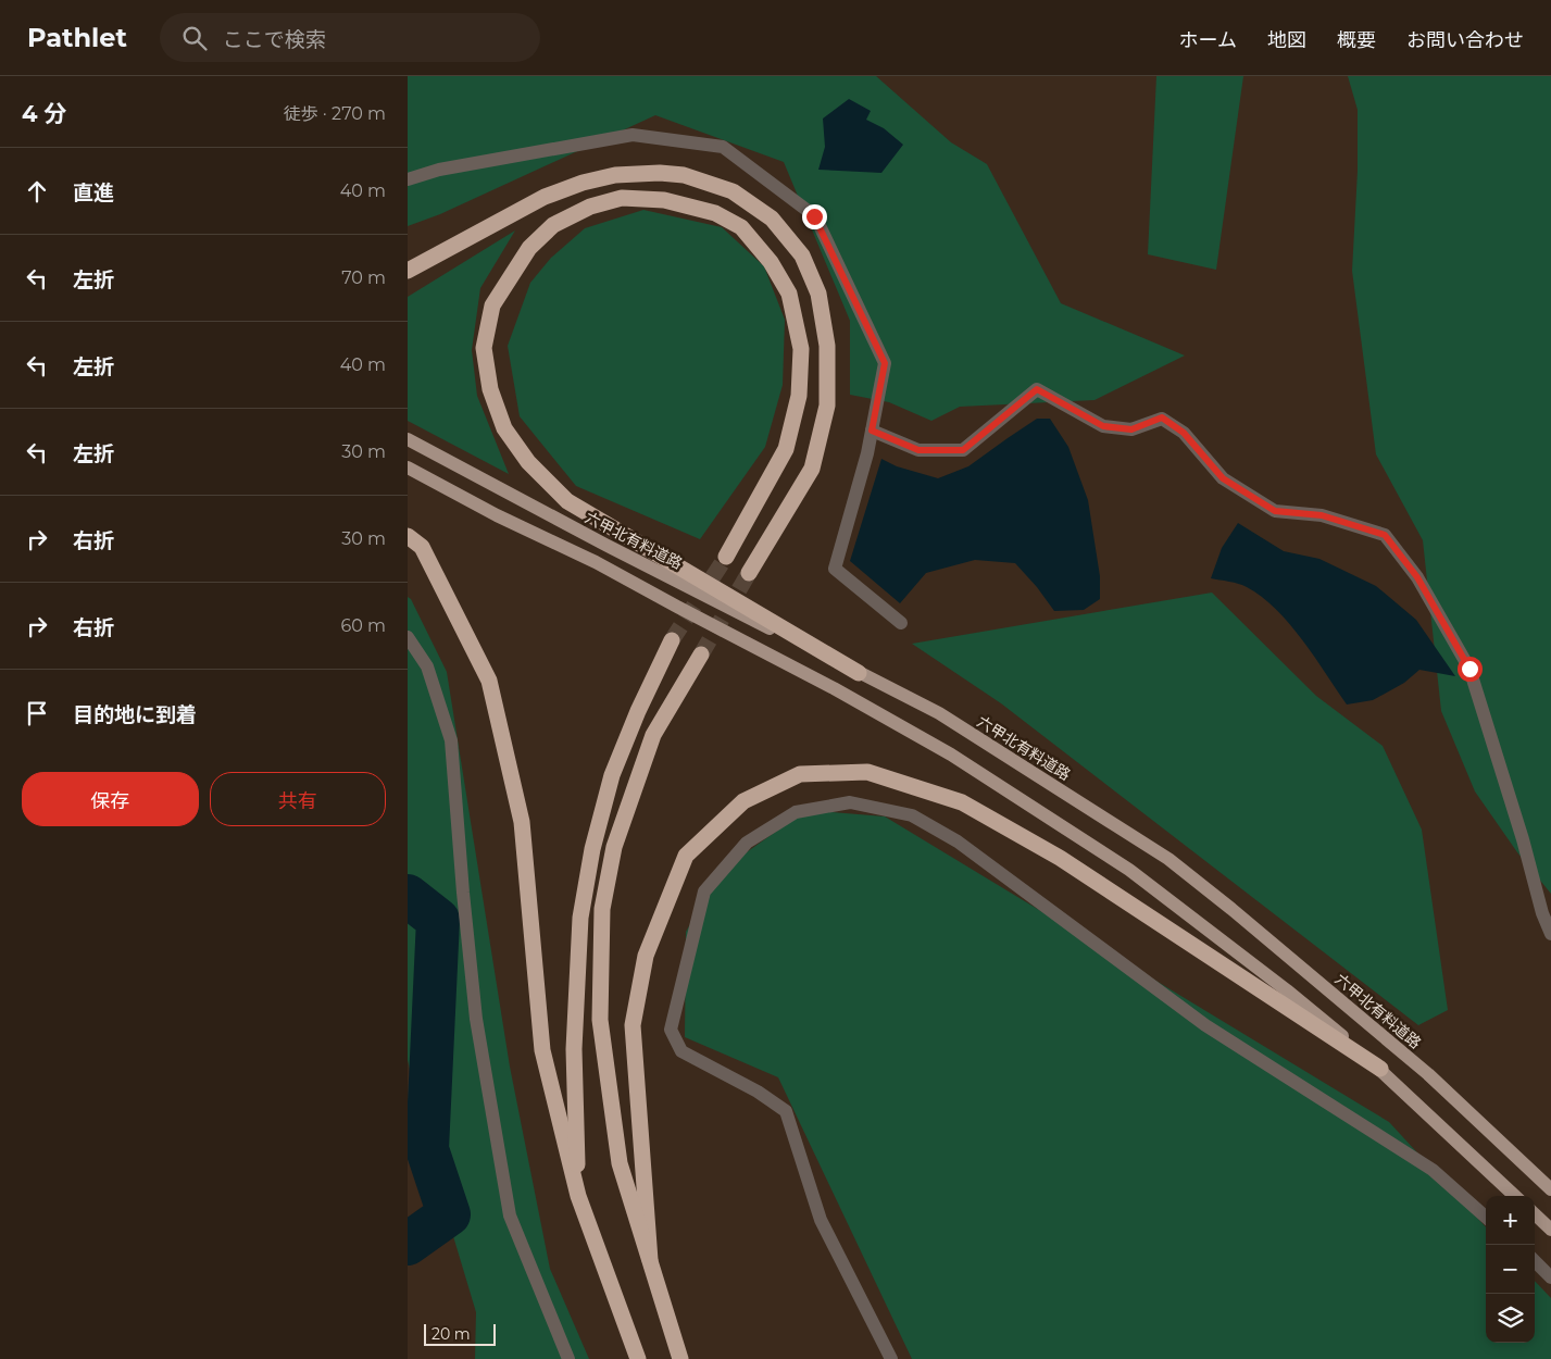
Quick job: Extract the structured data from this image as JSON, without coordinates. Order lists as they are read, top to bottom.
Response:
{
  "streets": {
    "main road": ["六甲北有料道路"]
  },
  "scale_bar": "20 m",
  "page": {
    "header": "Pathlet",
    "search": "ここで検索",
    "nav": [
      "ホーム",
      "地図",
      "概要",
      "お問い合わせ"
    ],
    "heading": ["4 分", "徒歩 · 270 m"],
    "list": [
      ["直進", "40 m"],
      ["左折", "70 m"],
      ["左折", "40 m"],
      ["左折", "30 m"],
      ["右折", "30 m"],
      ["右折", "60 m"],
      "目的地に到着"
    ],
    "buttons": ["保存", "共有"],
    "map_buttons": ["+", "−"],
    "scale": "20 m"
  }
}
